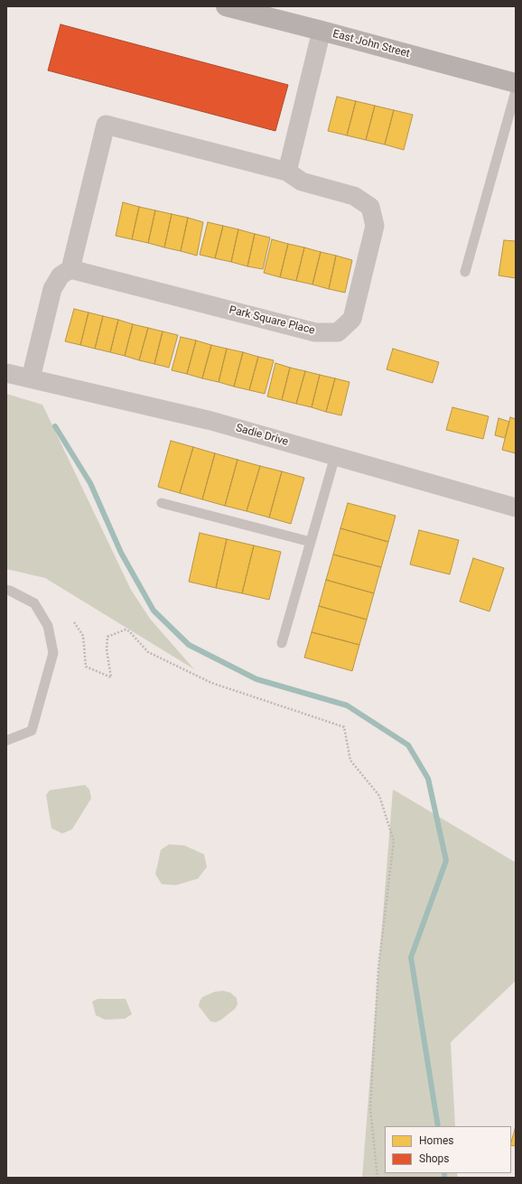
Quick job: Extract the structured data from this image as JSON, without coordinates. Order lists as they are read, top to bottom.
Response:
{
  "streets": {
    "main road": ["East John Street"],
    "street": ["Park Square Place", "Sadie Drive"]
  },
  "legend": ["Homes", "Shops"]
}
